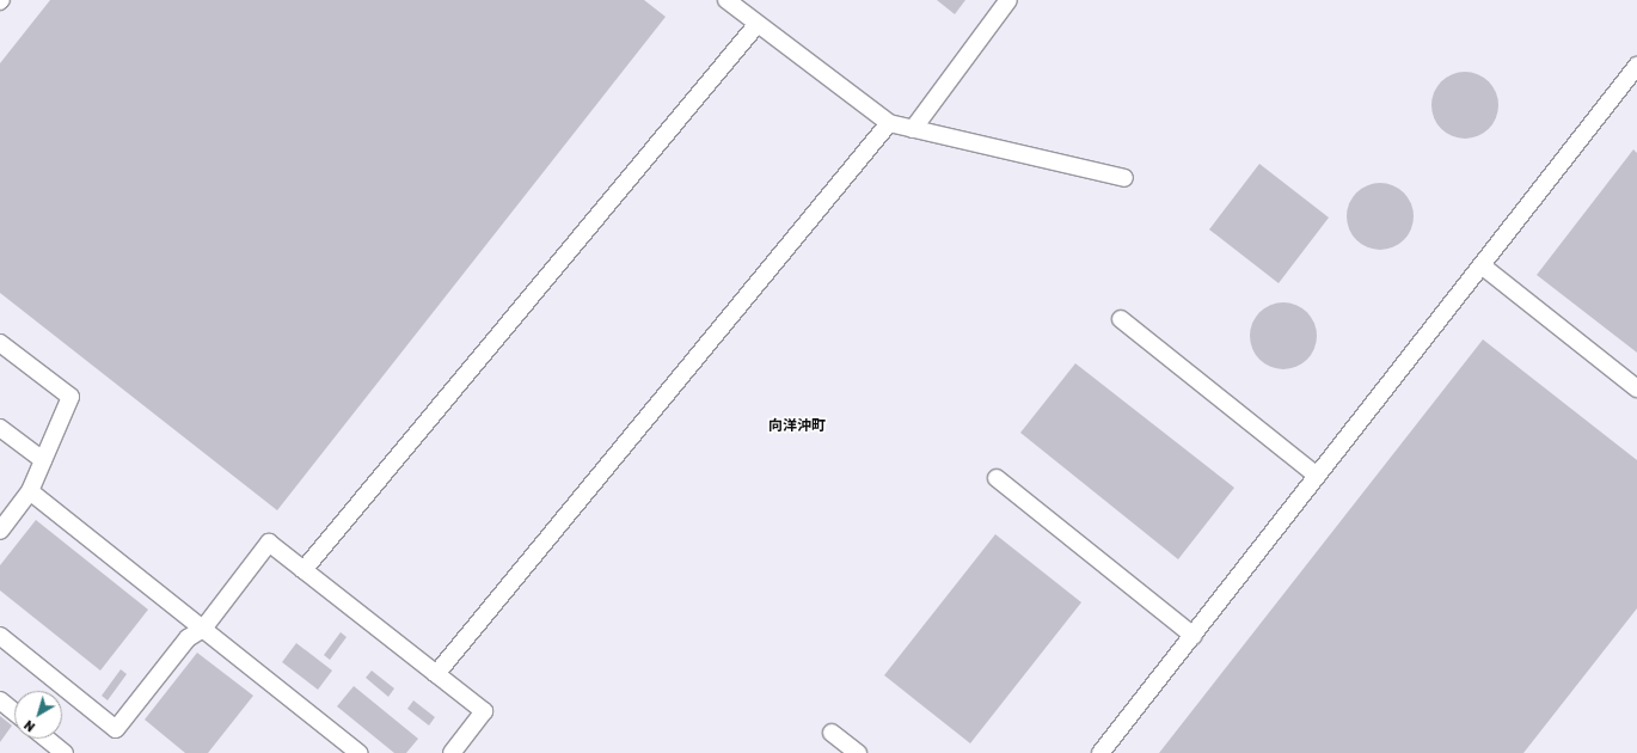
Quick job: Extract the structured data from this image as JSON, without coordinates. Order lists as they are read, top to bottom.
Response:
{
  "districts": ["向洋沖町"],
  "north": "bottom left"
}
